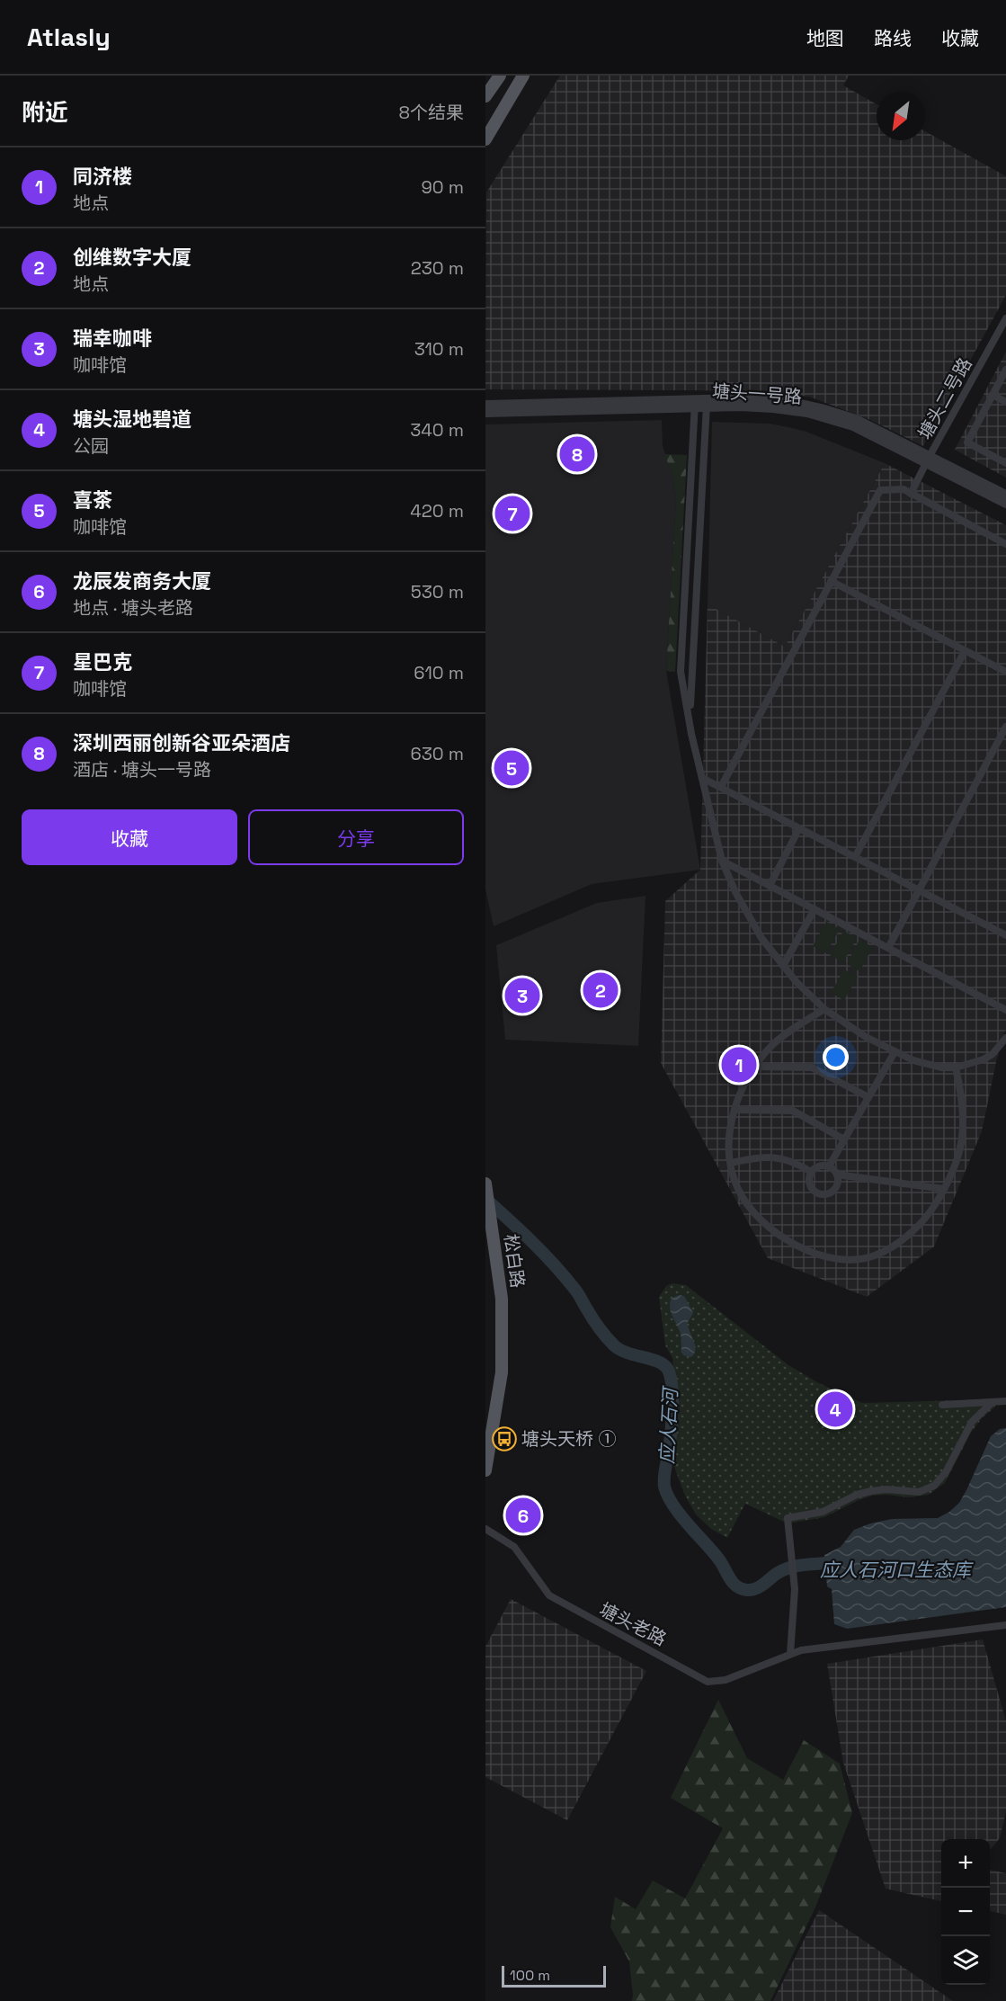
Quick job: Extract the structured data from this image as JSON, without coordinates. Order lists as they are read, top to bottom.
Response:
{
  "streets": {
    "main road": ["松白路"],
    "street": ["塘头一号路", "塘头二号路", "塘头老路"]
  },
  "crossings": [
    ["塘头一号路", "塘头二号路"]
  ],
  "water": ["应人石河", "应人石河口生态库"],
  "places": {
    "bus stop": ["塘头天桥 ①"]
  },
  "scale_bar": "100 m",
  "north": "bottom left",
  "page": {
    "header": "Atlasly",
    "nav": ["地图", "路线", "收藏"],
    "heading": ["附近", "8个结果"],
    "list": [
      {
        "mark": "1",
        "name": "同济楼",
        "note": "地点",
        "value": "90 m"
      },
      {
        "mark": "2",
        "name": "创维数字大厦",
        "note": "地点",
        "value": "230 m"
      },
      {
        "mark": "3",
        "name": "瑞幸咖啡",
        "note": "咖啡馆",
        "value": "310 m"
      },
      {
        "mark": "4",
        "name": "塘头湿地碧道",
        "note": "公园",
        "value": "340 m"
      },
      {
        "mark": "5",
        "name": "喜茶",
        "note": "咖啡馆",
        "value": "420 m"
      },
      {
        "mark": "6",
        "name": "龙辰发商务大厦",
        "note": "地点 · 塘头老路",
        "value": "530 m"
      },
      {
        "mark": "7",
        "name": "星巴克",
        "note": "咖啡馆",
        "value": "610 m"
      },
      {
        "mark": "8",
        "name": "深圳西丽创新谷亚朵酒店",
        "note": "酒店 · 塘头一号路",
        "value": "630 m"
      }
    ],
    "pins": [
      "8",
      "7",
      "5",
      "2",
      "3",
      "1",
      "4",
      "6"
    ],
    "buttons": ["收藏", "分享"],
    "map_buttons": ["+", "−"],
    "scale": "100 m"
  }
}
